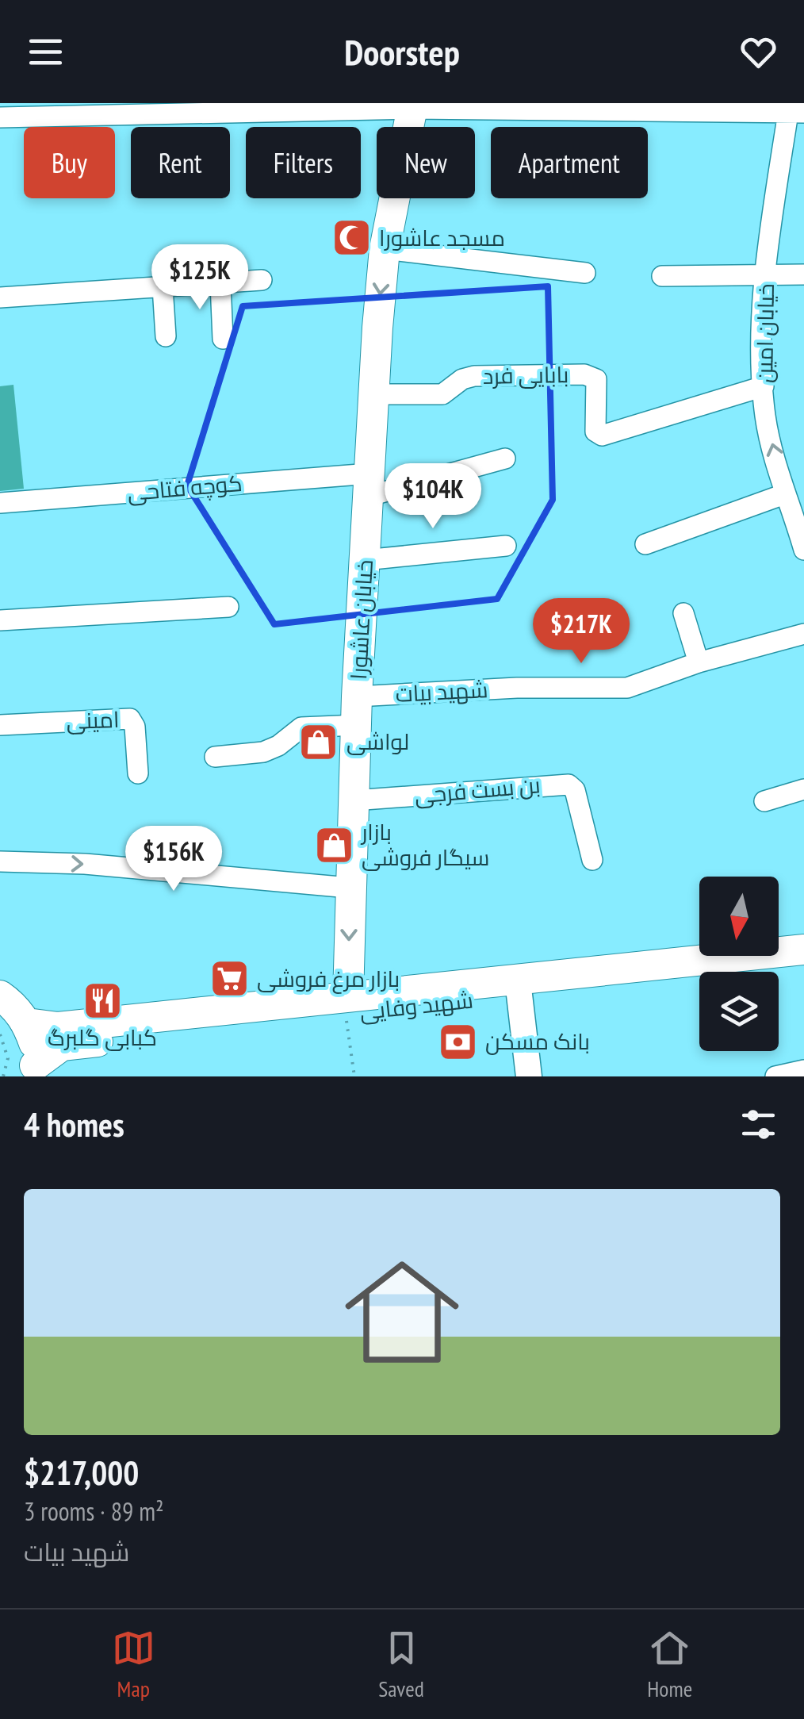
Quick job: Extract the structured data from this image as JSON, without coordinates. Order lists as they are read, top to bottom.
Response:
{
  "streets": {
    "main road": ["خیابان عاشورا", "شهید وفایی"],
    "street": [
      "خیابان امین",
      "بابایی فرد",
      "کوچه فتاحی",
      "شهید بیات",
      "امینی",
      "بن بست فرجی"
    ]
  },
  "crossings": [
    ["خیابان امین", "بابایی فرد"],
    ["بابایی فرد", "خیابان عاشورا"],
    ["کوچه فتاحی", "خیابان عاشورا"],
    ["خیابان عاشورا", "شهید بیات"],
    ["خیابان عاشورا", "بن بست فرجی"],
    ["خیابان عاشورا", "شهید وفایی"]
  ],
  "places": {
    "mosque": ["مسجد عاشورا"],
    "shop": ["لواشی", "بازار سیگار فروشی"],
    "supermarket": ["بازار مرغ فروشی"],
    "restaurant": ["کبابی گلبرگ"],
    "bank": ["بانک مسکن"]
  },
  "north": "bottom",
  "page": {
    "header": "Doorstep",
    "chip": [
      "Buy",
      "Rent",
      "Filters",
      "New",
      "Apartment"
    ],
    "price": [
      "$125K",
      "$104K",
      "$217K",
      "$156K"
    ],
    "heading": "4 homes",
    "list": [
      {
        "name": "$217,000",
        "note": "3 rooms · 89 m² · شهید بیات"
      }
    ],
    "tabs": ["Map", "Saved", "Home"]
  }
}
